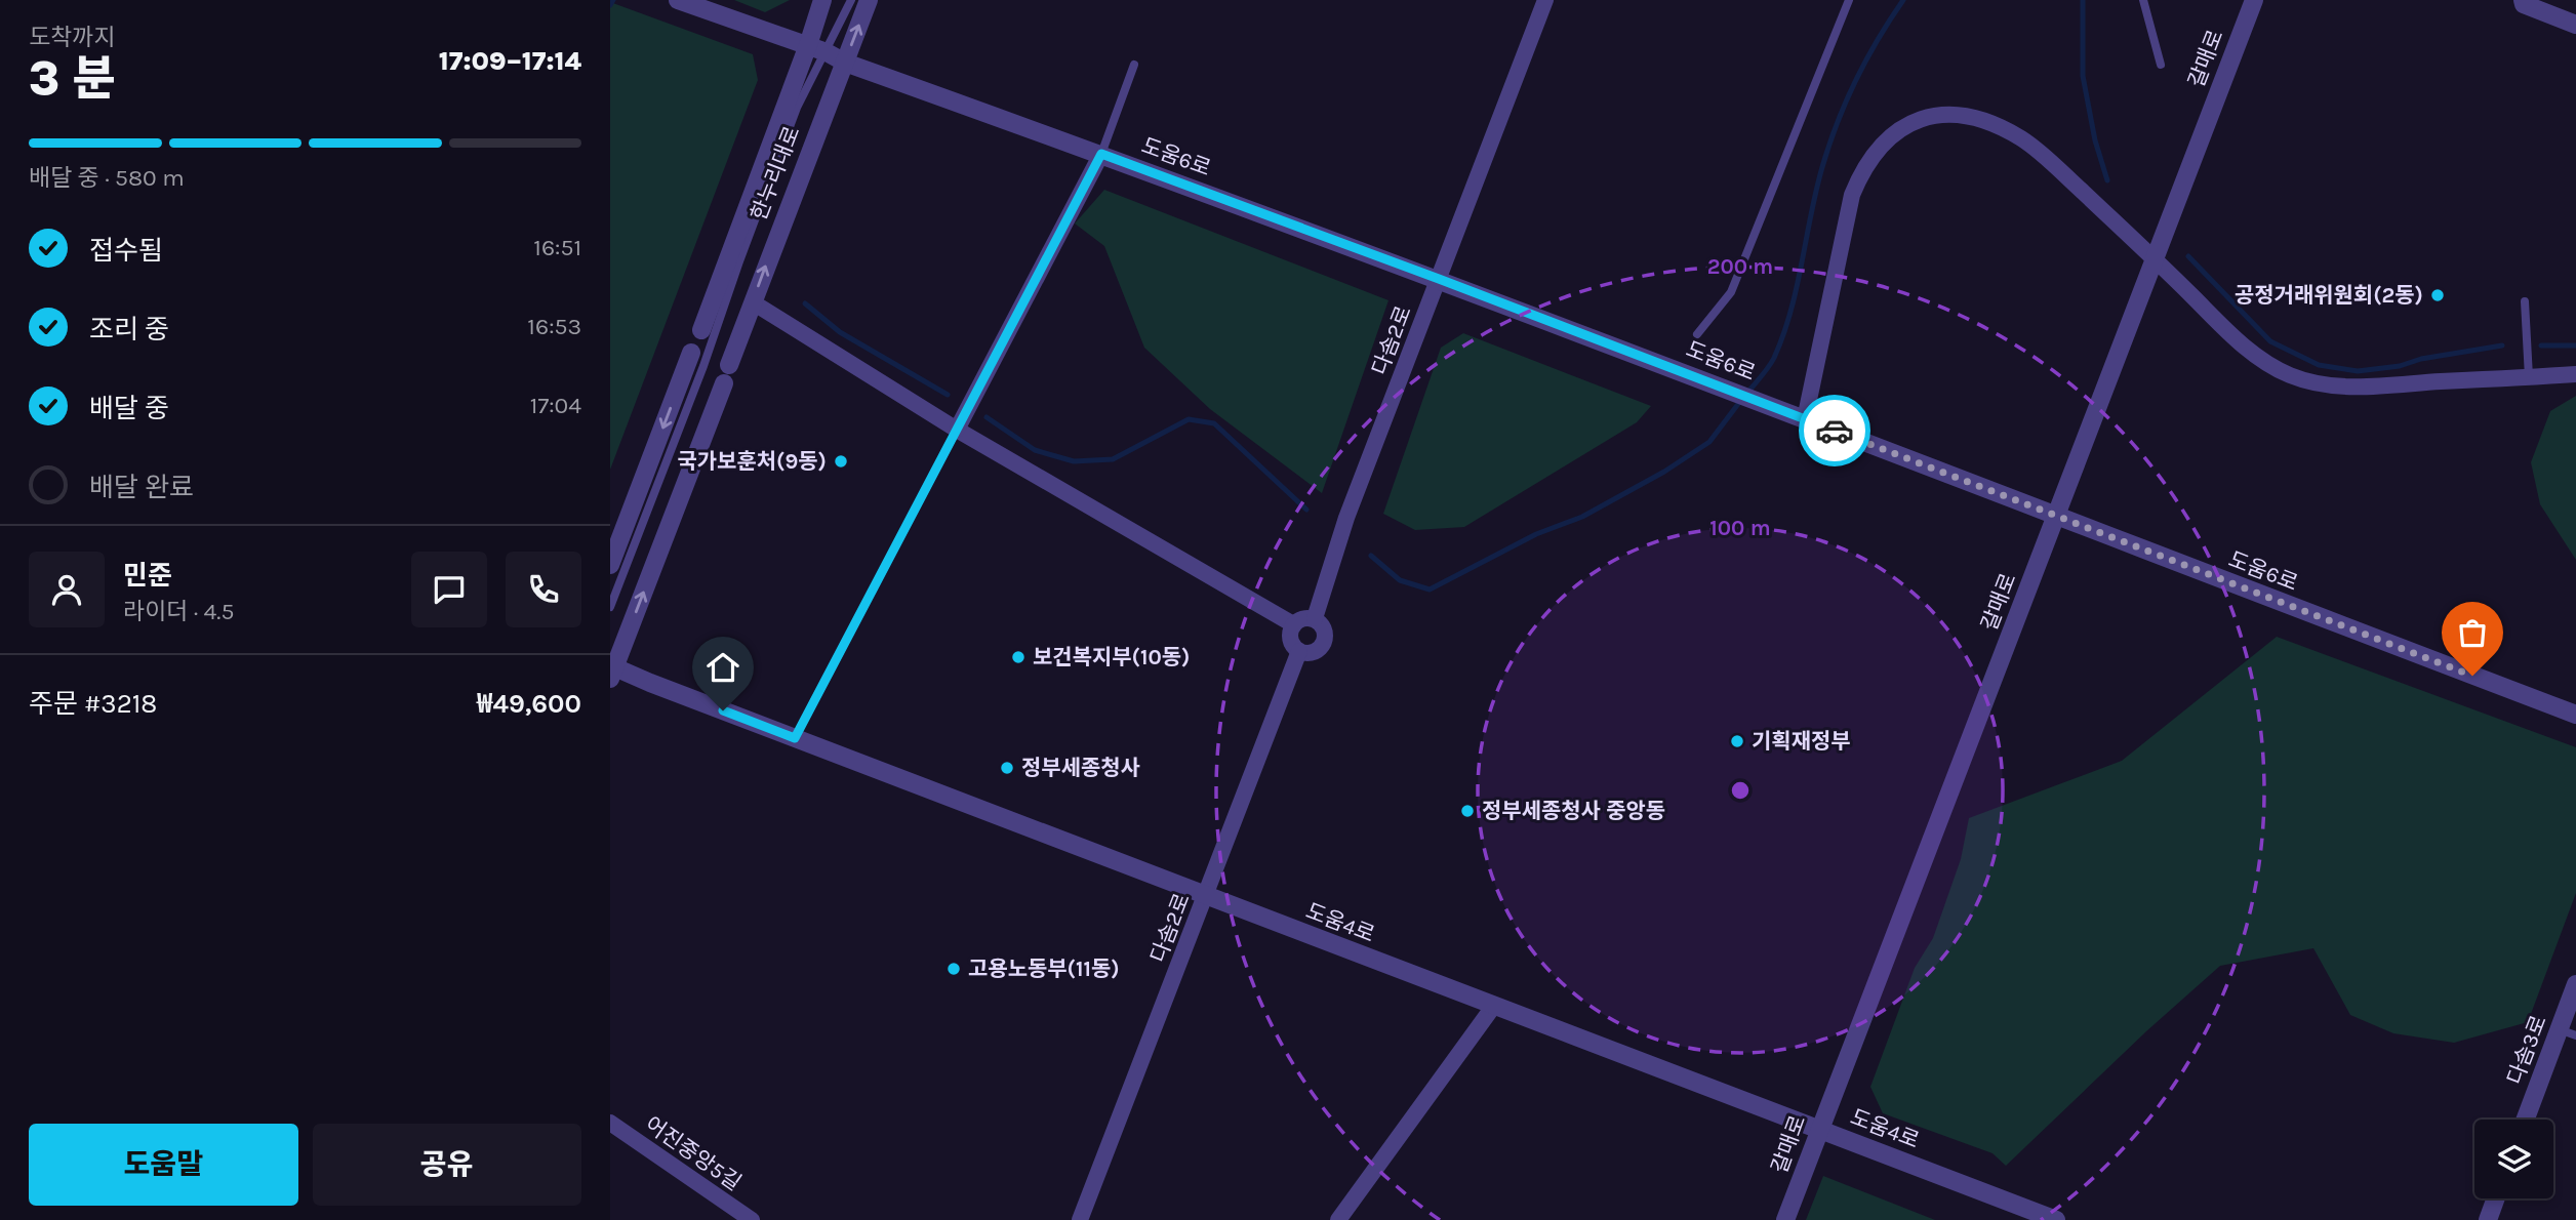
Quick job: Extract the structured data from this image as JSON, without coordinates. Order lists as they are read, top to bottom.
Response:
{
  "streets": {
    "street": [
      "갈매로",
      "도움6로",
      "한누리대로",
      "다솜2로",
      "도움4로",
      "다솜3로",
      "어진중앙5길"
    ]
  },
  "crossings": [
    ["갈매로", "도움6로"],
    ["갈매로", "도움4로"],
    ["도움6로", "한누리대로"],
    ["도움6로", "다솜2로"],
    ["다솜2로", "도움4로"]
  ],
  "places": [
    "공정거래위원회(2동)",
    "국가보훈처(9동)",
    "보건복지부(10동)",
    "기획재정부",
    "정부세종청사",
    "정부세종청사 중앙동",
    "고용노동부(11동)"
  ],
  "page": {
    "heading": ["3 분", "도착까지", "17:09–17:14"],
    "panel": [
      "민준",
      "라이더 · 4.5",
      "주문 #3218",
      "₩49,600"
    ],
    "bar": "배달 중 · 580 m",
    "list": [
      ["접수됨", "16:51"],
      ["조리 중", "16:53"],
      ["배달 중", "17:04"],
      "배달 완료"
    ],
    "buttons": ["도움말", "공유"]
  },
  "rings": ["200 m", "100 m"]
}
